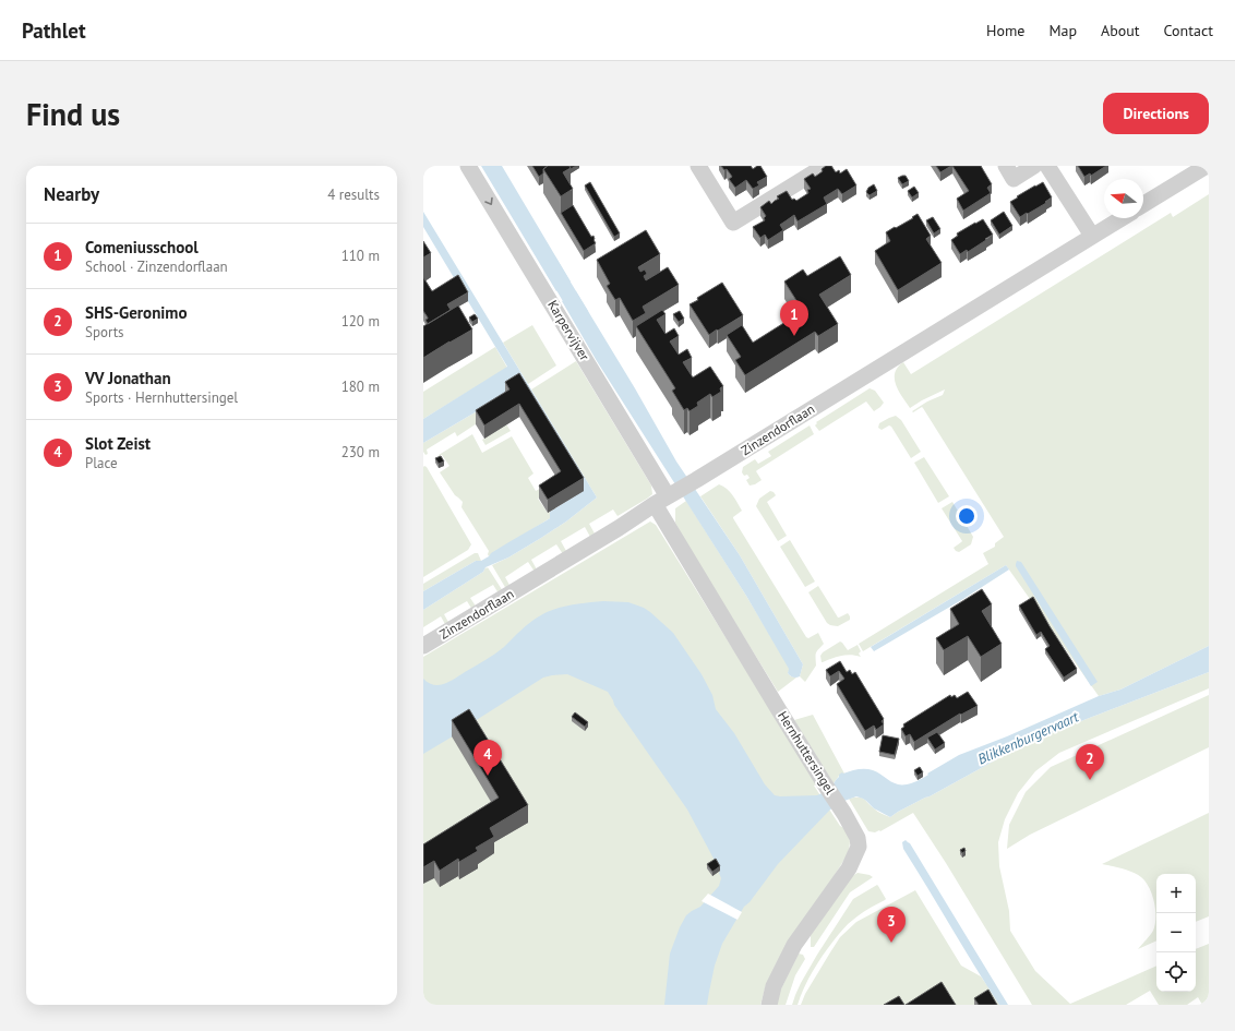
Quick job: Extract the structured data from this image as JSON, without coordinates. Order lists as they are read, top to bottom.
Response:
{
  "streets": {
    "street": ["Karpervijver", "Zinzendorflaan", "Hernhuttersingel"]
  },
  "crossings": [
    ["Karpervijver", "Zinzendorflaan"],
    ["Karpervijver", "Hernhuttersingel"],
    ["Zinzendorflaan", "Hernhuttersingel"]
  ],
  "one_way": ["Karpervijver"],
  "water": ["Blikkenburgervaart"],
  "north": "left",
  "page": {
    "header": "Pathlet",
    "nav": [
      "Home",
      "Map",
      "About",
      "Contact"
    ],
    "buttons": "Directions",
    "title": "Find us",
    "heading": ["Nearby", "4 results"],
    "list": [
      {
        "mark": "1",
        "name": "Comeniusschool",
        "note": "School · Zinzendorflaan",
        "value": "110 m"
      },
      {
        "mark": "2",
        "name": "SHS-Geronimo",
        "note": "Sports",
        "value": "120 m"
      },
      {
        "mark": "3",
        "name": "VV Jonathan",
        "note": "Sports · Hernhuttersingel",
        "value": "180 m"
      },
      {
        "mark": "4",
        "name": "Slot Zeist",
        "note": "Place",
        "value": "230 m"
      }
    ],
    "pins": [
      "1",
      "4",
      "2",
      "3"
    ],
    "map_buttons": ["+", "−"]
  }
}
